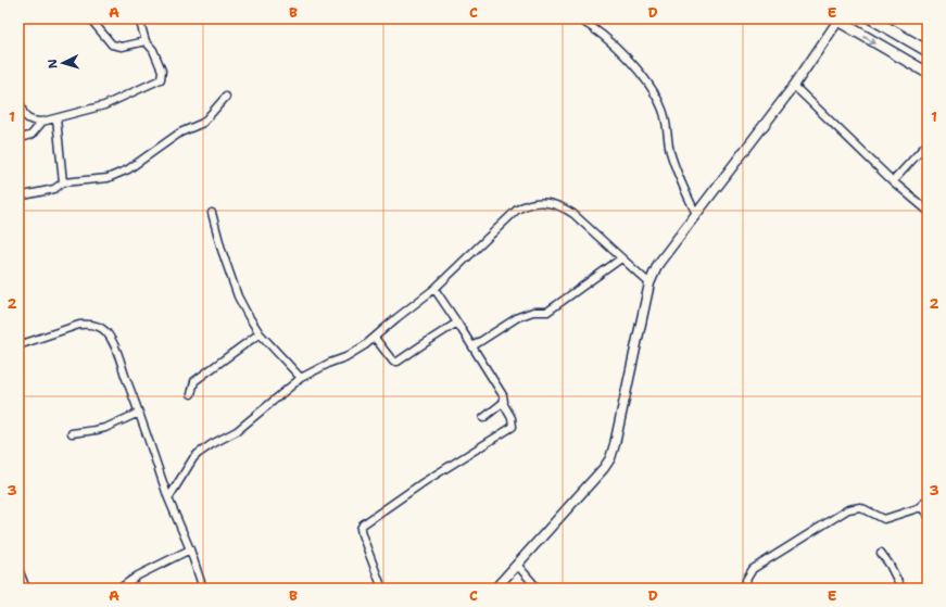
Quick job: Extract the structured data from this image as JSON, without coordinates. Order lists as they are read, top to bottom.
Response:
{
  "north": "left",
  "grid": {
    "columns": [
      "A",
      "B",
      "C",
      "D",
      "E"
    ],
    "rows": ["1", "2", "3"]
  }
}
